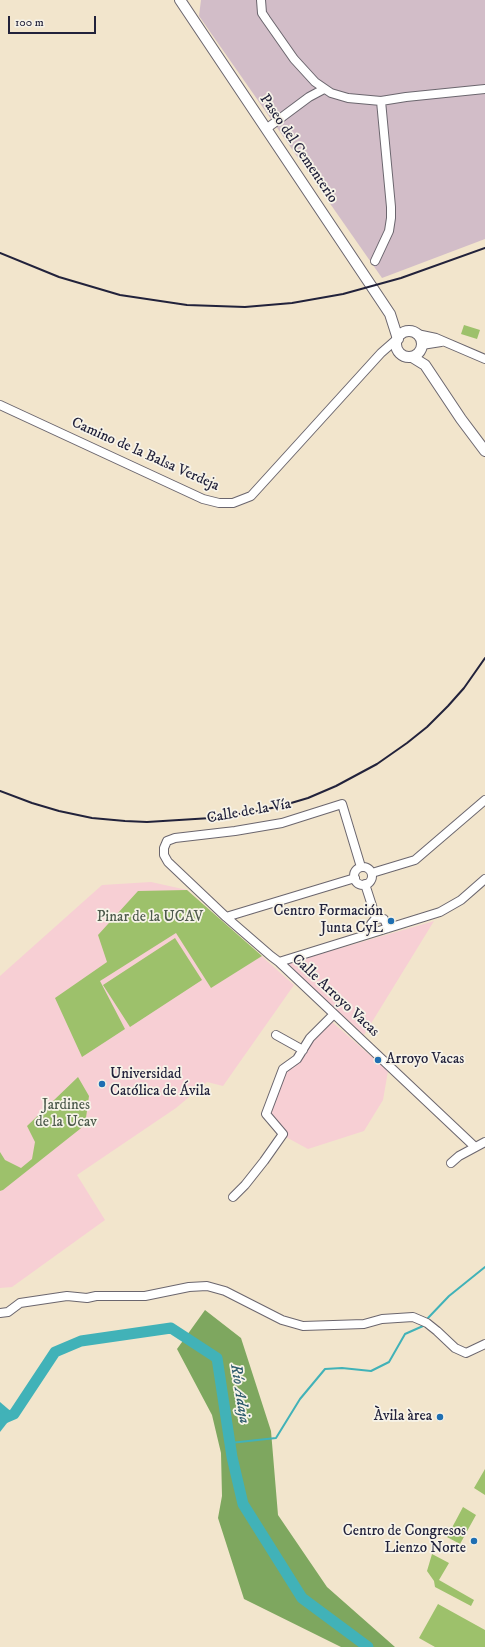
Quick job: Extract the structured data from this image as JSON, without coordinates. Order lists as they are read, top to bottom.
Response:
{
  "streets": {
    "main road": ["Paseo del Cementerio"],
    "street": ["Camino de la Balsa Verdeja", "Calle de la Vía", "Calle Arroyo Vacas"]
  },
  "crossings": [
    ["Paseo del Cementerio", "Camino de la Balsa Verdeja"],
    ["Calle de la Vía", "Calle Arroyo Vacas"]
  ],
  "water": ["Río Adaja"],
  "parks": ["Pinar de la UCAV", "Jardines de la Ucav"],
  "places": [
    "Centro Formación Junta CyL",
    "Arroyo Vacas",
    "Universidad Católica de Ávila",
    "Àvila àrea",
    "Centro de Congresos Lienzo Norte"
  ],
  "scale_bar": "100 m"
}
